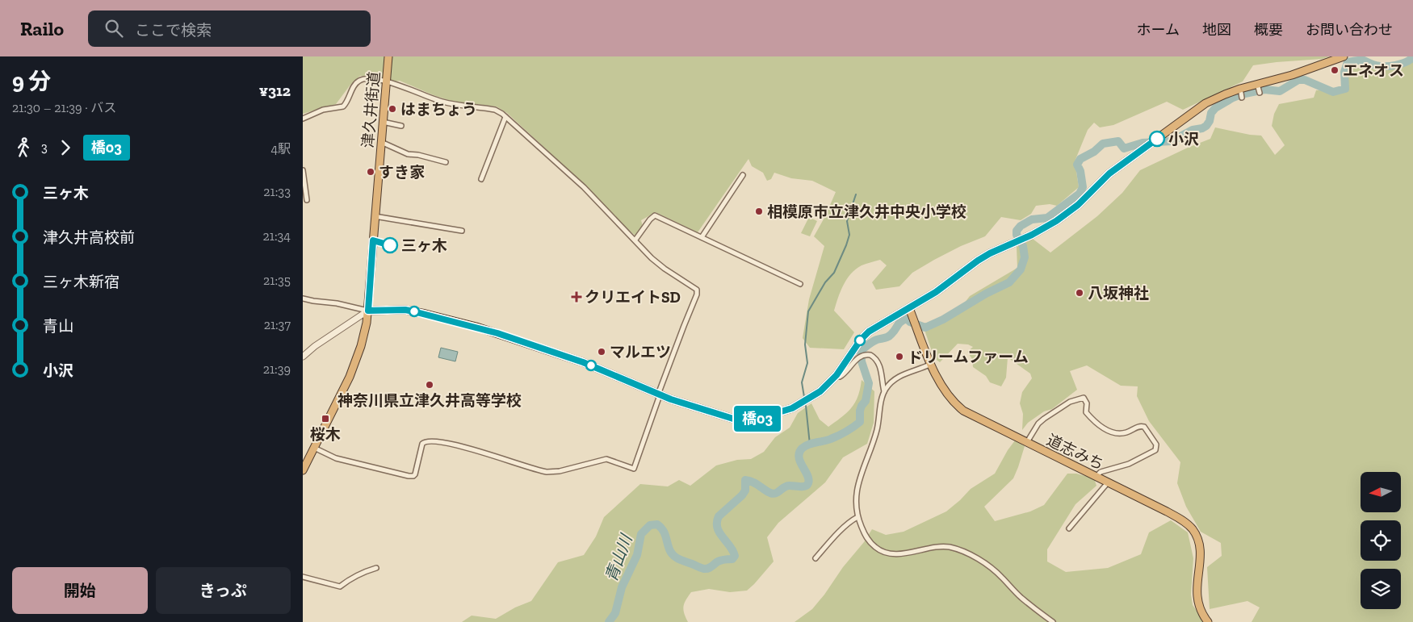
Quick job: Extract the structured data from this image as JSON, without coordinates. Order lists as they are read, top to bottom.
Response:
{
  "streets": {
    "highway": ["津久井街道", "道志みち"]
  },
  "water": ["青山川"],
  "places": {
    "other": [
      "エネオス",
      "はまちょう",
      "小沢",
      "すき家",
      "相模原市立津久井中央小学校",
      "三ヶ木",
      "八坂神社",
      "マルエツ",
      "ドリームファーム",
      "神奈川県立津久井高等学校"
    ],
    "health": ["クリエイトSD"],
    "transit": ["桜木"]
  },
  "lines": ["bus line 橋03"],
  "north": "left",
  "page": {
    "header": "Railo",
    "search": "ここで検索",
    "nav": [
      "ホーム",
      "地図",
      "概要",
      "お問い合わせ"
    ],
    "heading": ["9 分", "21:30 – 21:39 · バス", "¥312"],
    "on_map": "橋03",
    "legs": ["3", "橋03", "4駅"],
    "list": [
      {
        "name": "三ヶ木",
        "value": "21:33"
      },
      {
        "name": "津久井高校前",
        "value": "21:34"
      },
      {
        "name": "三ヶ木新宿",
        "value": "21:35"
      },
      {
        "name": "青山",
        "value": "21:37"
      },
      {
        "name": "小沢",
        "value": "21:39"
      }
    ],
    "buttons": ["開始", "きっぷ"]
  }
}
